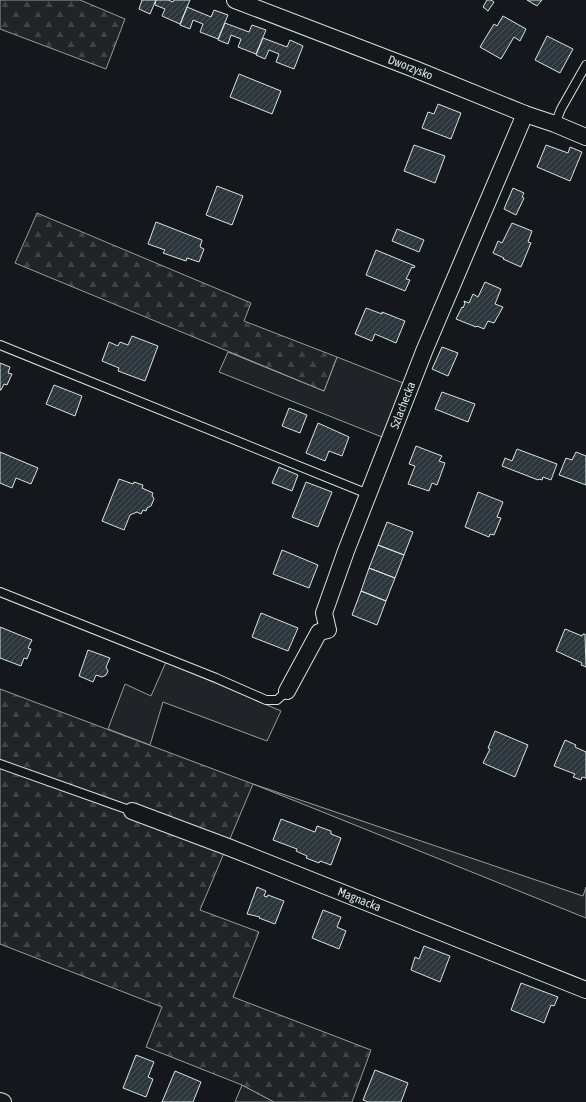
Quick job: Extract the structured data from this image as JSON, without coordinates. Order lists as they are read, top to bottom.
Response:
{
  "streets": {
    "street": ["Dworzysko", "Szlachecka", "Magnacka"]
  },
  "crossings": [
    ["Dworzysko", "Szlachecka"]
  ]
}
